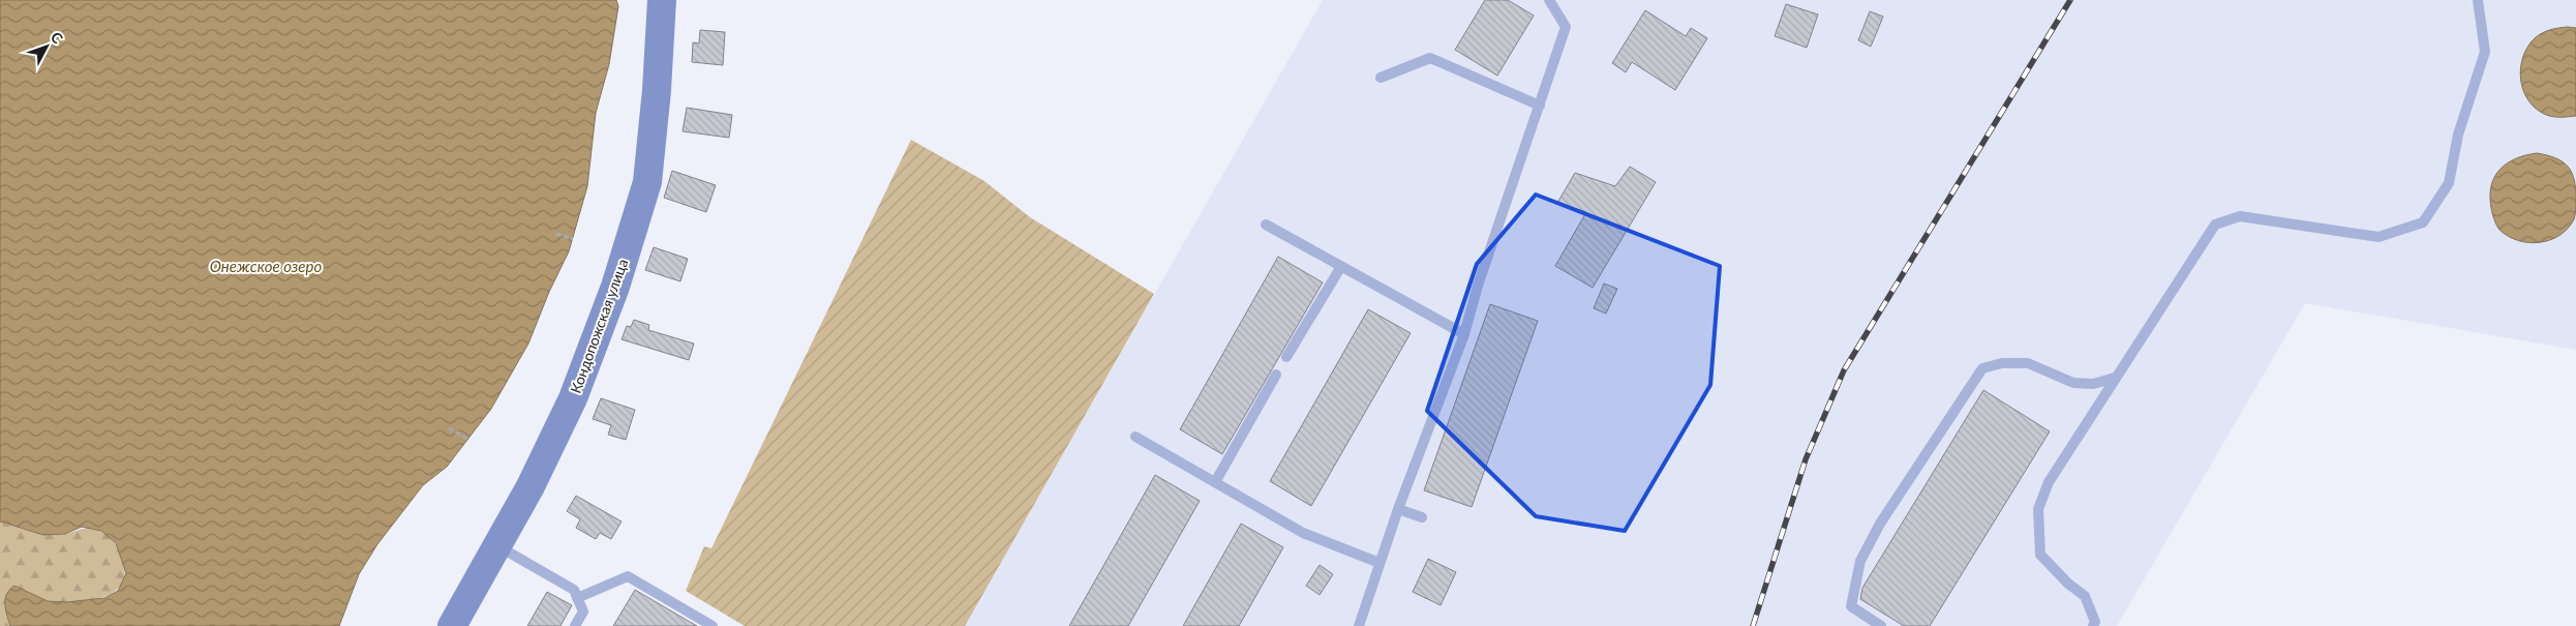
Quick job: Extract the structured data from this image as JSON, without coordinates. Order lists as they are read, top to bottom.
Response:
{
  "streets": {
    "street": ["Кондопожская улица"]
  },
  "water": ["Онежское озеро"],
  "north": "top right"
}
